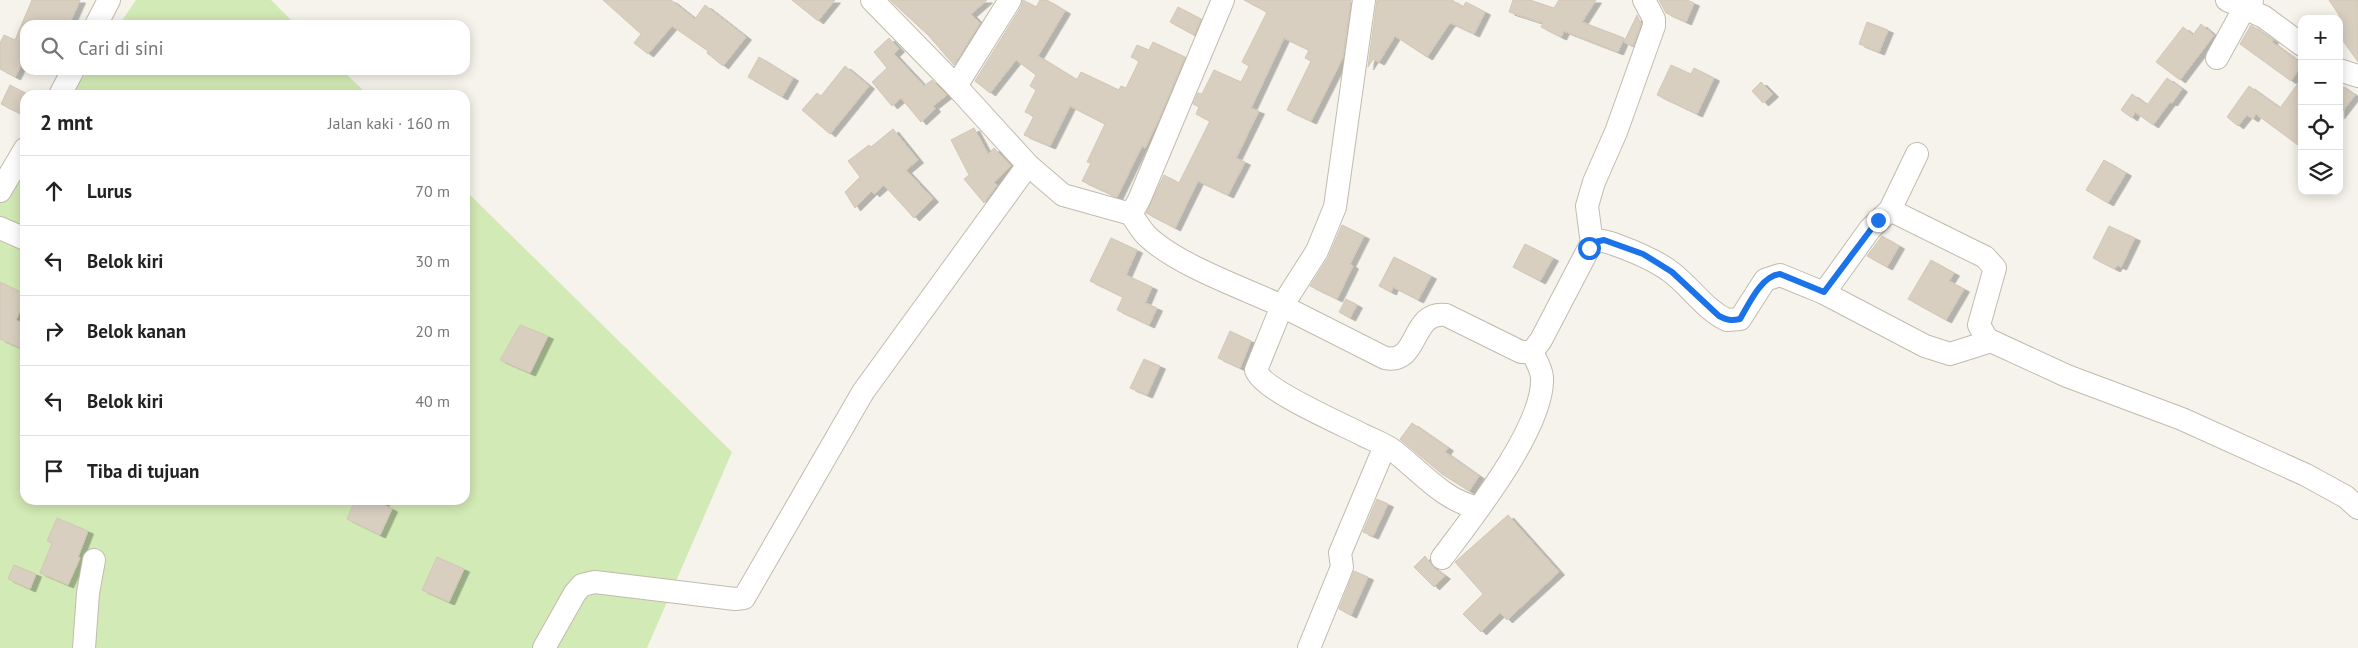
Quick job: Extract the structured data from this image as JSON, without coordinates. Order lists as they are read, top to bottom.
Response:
{
  "page": {
    "map_buttons": ["+", "−"],
    "search": "Cari di sini",
    "heading": ["2 mnt", "Jalan kaki · 160 m"],
    "list": [
      ["Lurus", "70 m"],
      ["Belok kiri", "30 m"],
      ["Belok kanan", "20 m"],
      ["Belok kiri", "40 m"],
      "Tiba di tujuan"
    ]
  }
}
